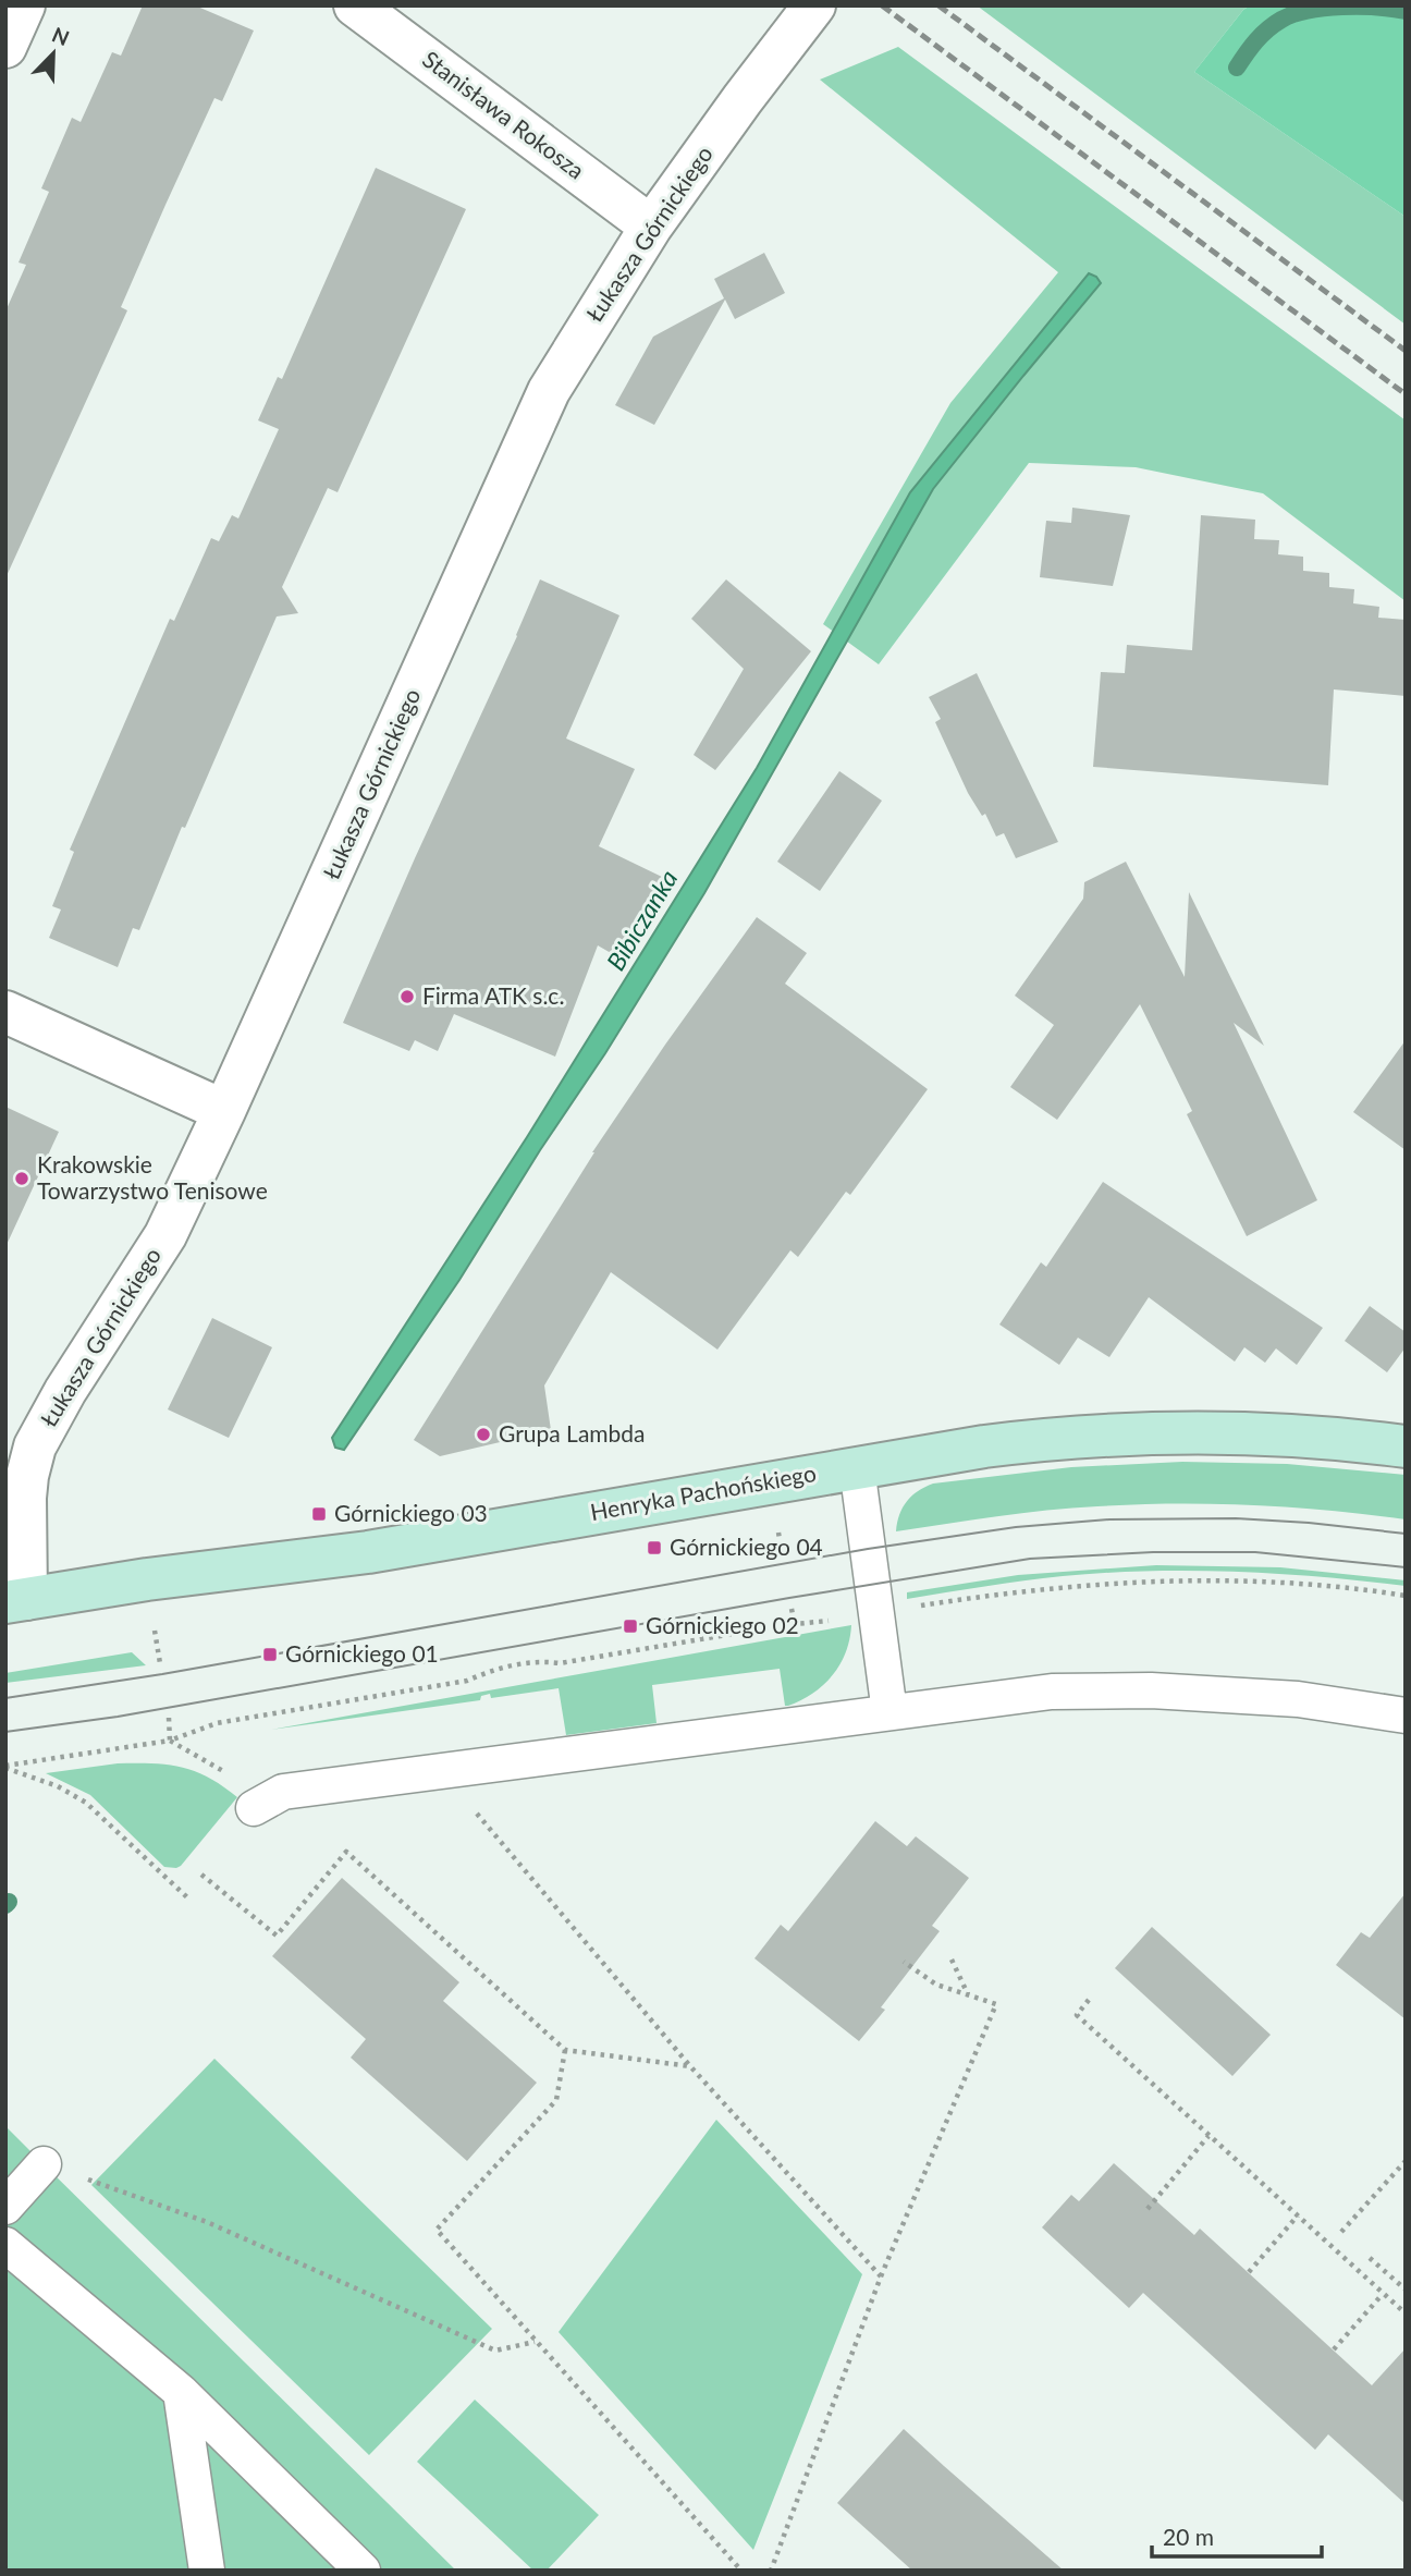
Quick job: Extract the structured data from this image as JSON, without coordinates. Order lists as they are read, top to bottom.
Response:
{
  "streets": {
    "street": ["Stanisława Rokosza", "Łukasza Górnickiego", "Henryka Pachońskiego"]
  },
  "crossings": [
    ["Stanisława Rokosza", "Łukasza Górnickiego"],
    ["Łukasza Górnickiego", "Henryka Pachońskiego"]
  ],
  "water": ["Bibiczanka"],
  "places": {
    "other": ["Firma ATK s.c.", "Krakowskie Towarzystwo Tenisowe", "Grupa Lambda"],
    "transit": [
      "Górnickiego 03",
      "Górnickiego 04",
      "Górnickiego 02",
      "Górnickiego 01"
    ]
  },
  "scale_bar": "20 m",
  "north": "top right"
}
